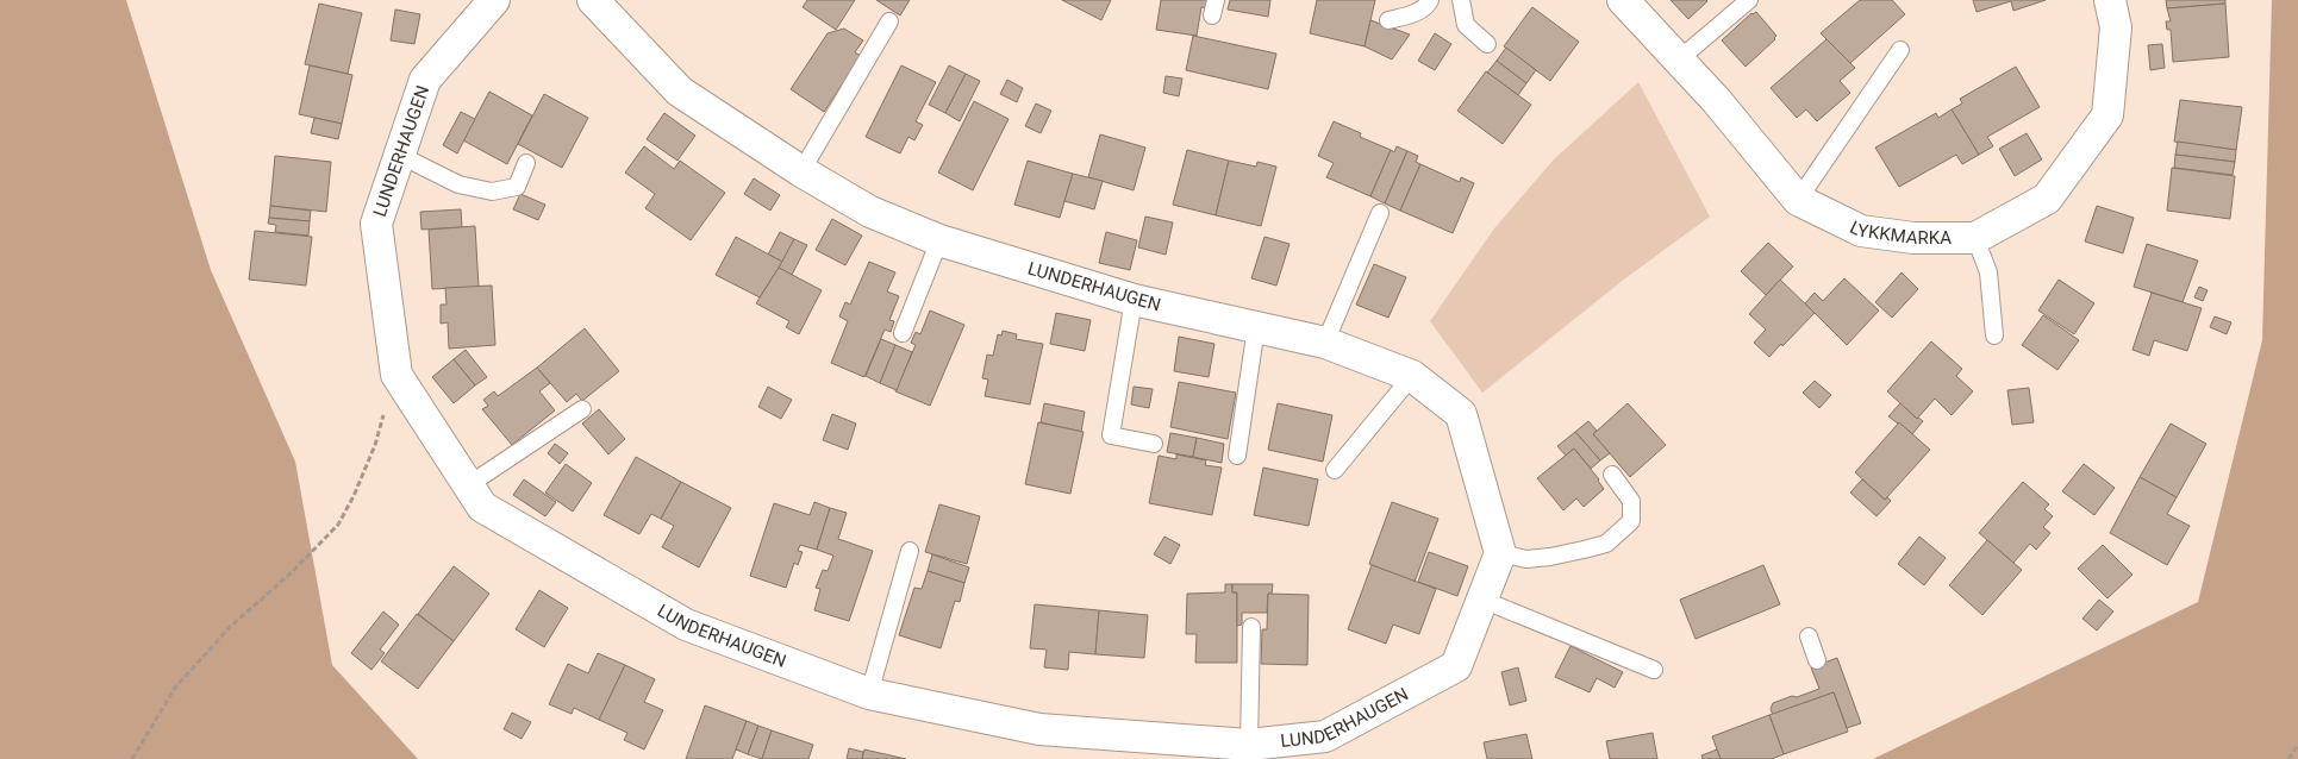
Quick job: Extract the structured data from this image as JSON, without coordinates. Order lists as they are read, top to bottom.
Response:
{
  "streets": {
    "street": ["LUNDERHAUGEN", "LYKKMARKA"]
  }
}
